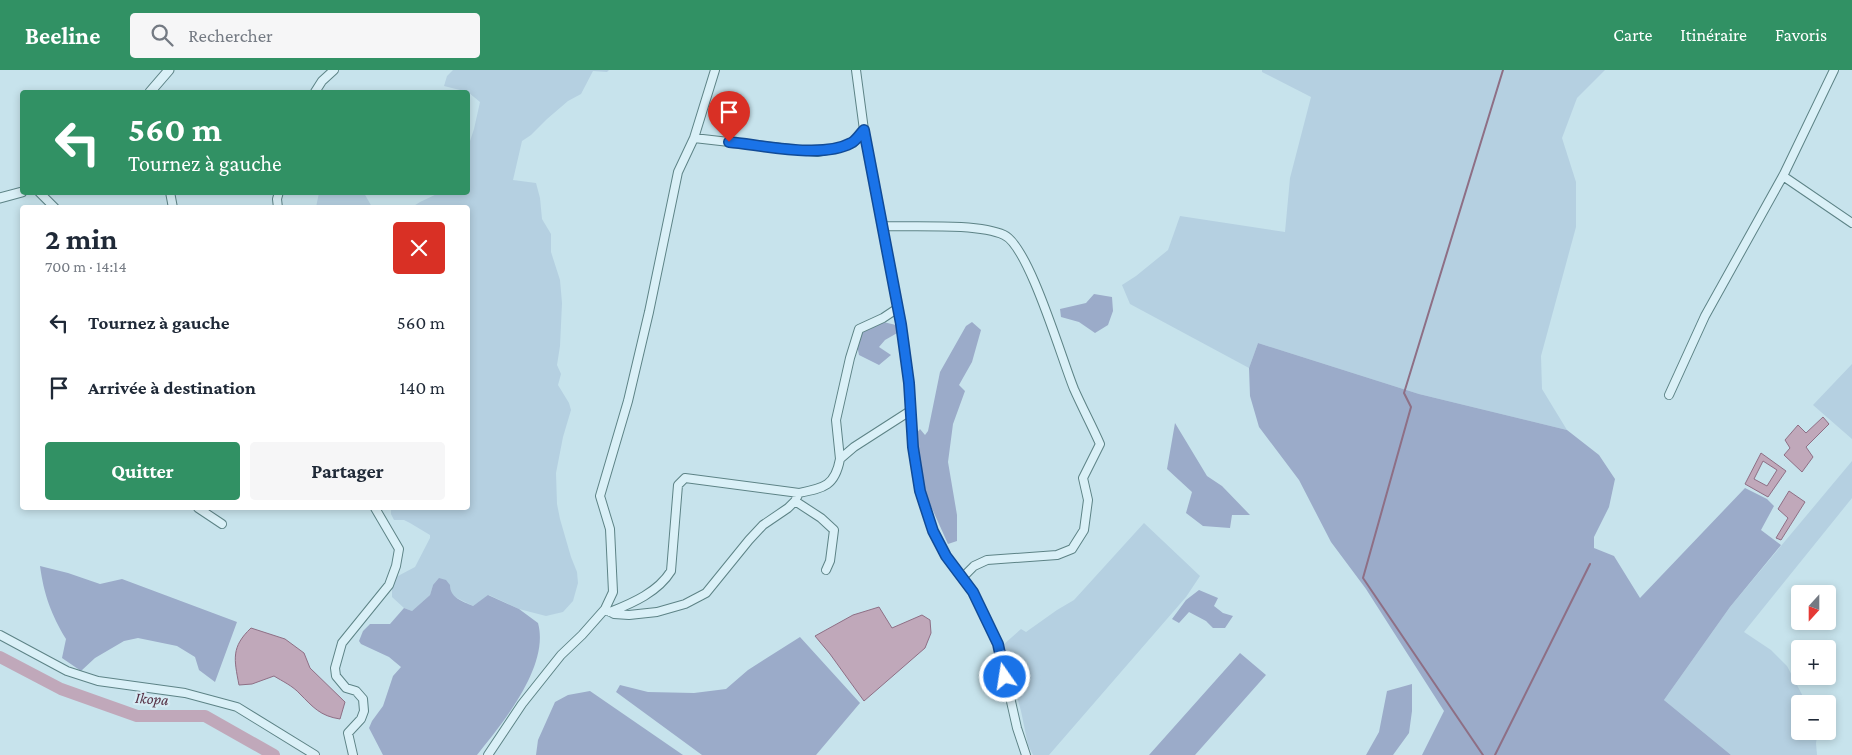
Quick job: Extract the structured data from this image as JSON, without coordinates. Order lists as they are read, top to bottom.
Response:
{
  "water": ["Ikopa"],
  "north": "bottom",
  "page": {
    "header": "Beeline",
    "search": "Rechercher",
    "nav": ["Carte", "Itinéraire", "Favoris"],
    "turn": ["560 m", "Tournez à gauche"],
    "heading": ["2 min", "700 m · 14:14"],
    "list": [
      {
        "name": "Tournez à gauche",
        "value": "560 m"
      },
      {
        "name": "Arrivée à destination",
        "value": "140 m"
      }
    ],
    "buttons": ["Quitter", "Partager"],
    "map_buttons": ["+", "−"]
  }
}
